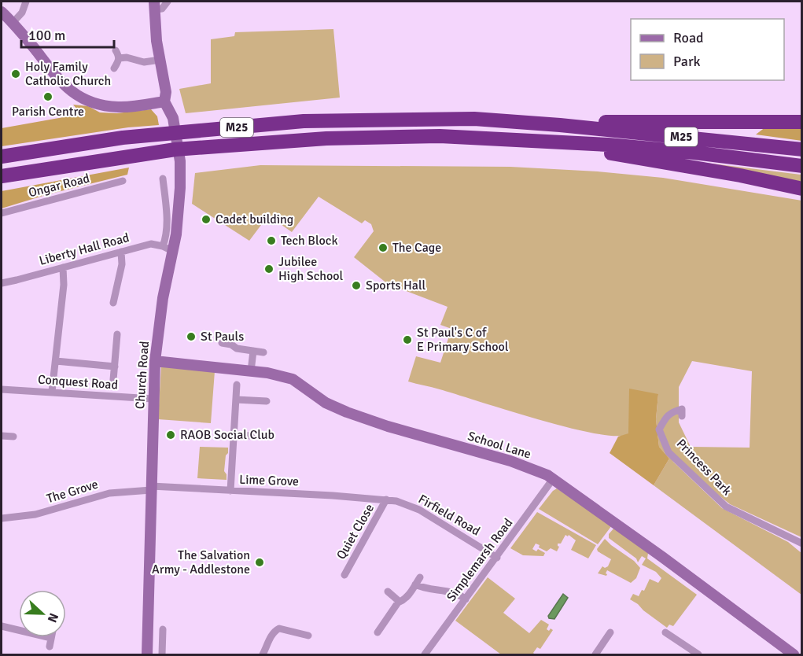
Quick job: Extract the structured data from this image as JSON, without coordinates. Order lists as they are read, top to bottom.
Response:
{
  "streets": {
    "highway": ["M25"],
    "street": [
      "Ongar Road",
      "Liberty Hall Road",
      "Church Road",
      "Conquest Road",
      "School Lane",
      "Princess Park",
      "Lime Grove",
      "The Grove",
      "Firfield Road",
      "Quiet Close",
      "Simplemarsh Road"
    ]
  },
  "crossings": [
    ["Liberty Hall Road", "Church Road"],
    ["Church Road", "Conquest Road"],
    ["Church Road", "School Lane"],
    ["Church Road", "Lime Grove"],
    ["Church Road", "The Grove"],
    ["School Lane", "Simplemarsh Road"],
    ["Lime Grove", "The Grove"],
    ["Lime Grove", "Firfield Road"],
    ["Lime Grove", "Quiet Close"],
    ["Firfield Road", "Quiet Close"],
    ["Firfield Road", "Simplemarsh Road"]
  ],
  "places": [
    "Holy Family Catholic Church",
    "Parish Centre",
    "Cadet building",
    "Tech Block",
    "The Cage",
    "Jubilee High School",
    "Sports Hall",
    "St Pauls",
    "St Paul's C of E Primary School",
    "RAOB Social Club",
    "The Salvation Army - Addlestone"
  ],
  "legend": ["Road", "Park"],
  "scale_bar": "100 m",
  "north": "right"
}
